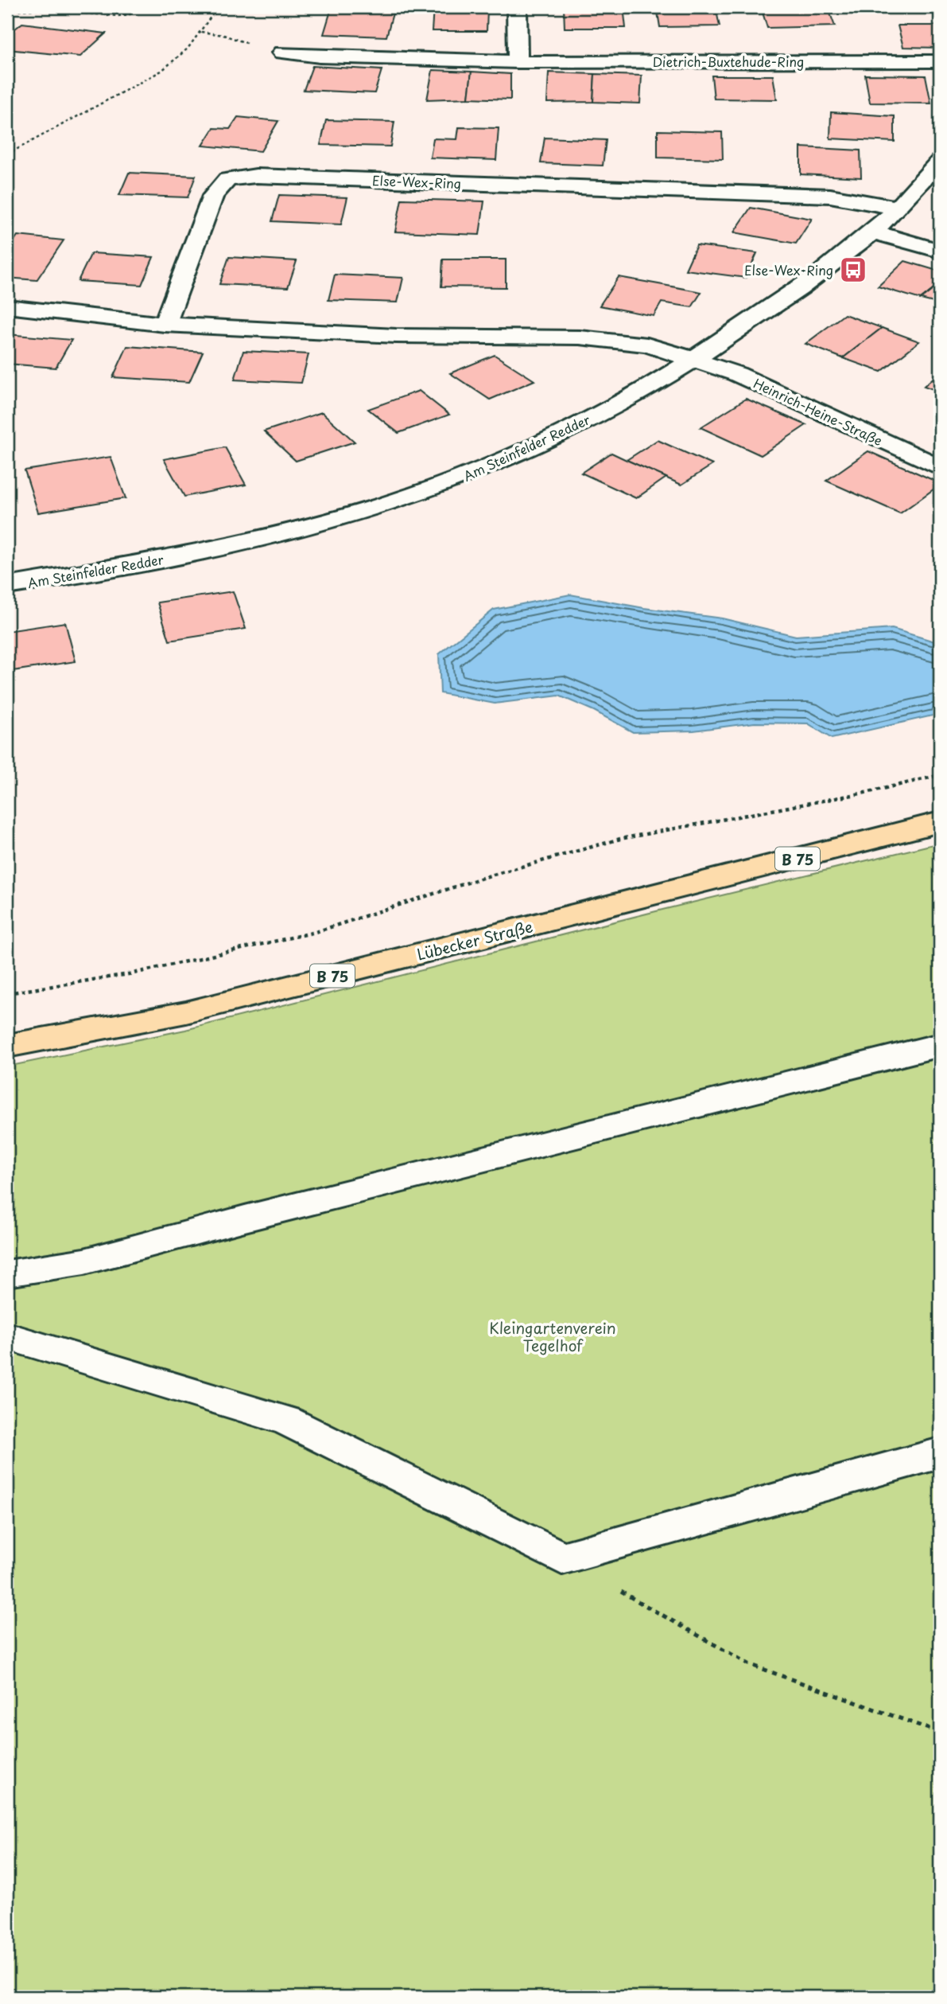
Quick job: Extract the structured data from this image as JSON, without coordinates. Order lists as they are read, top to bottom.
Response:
{
  "streets": {
    "main road": ["B 75", "Lübecker Straße"],
    "street": [
      "Dietrich-Buxtehude-Ring",
      "Else-Wex-Ring",
      "Heinrich-Heine-Straße",
      "Am Steinfelder Redder"
    ]
  },
  "crossings": [
    ["Else-Wex-Ring", "Am Steinfelder Redder"],
    ["Heinrich-Heine-Straße", "Am Steinfelder Redder"]
  ],
  "parks": ["Kleingartenverein Tegelhof"],
  "places": {
    "bus stop": ["Else-Wex-Ring"]
  }
}
